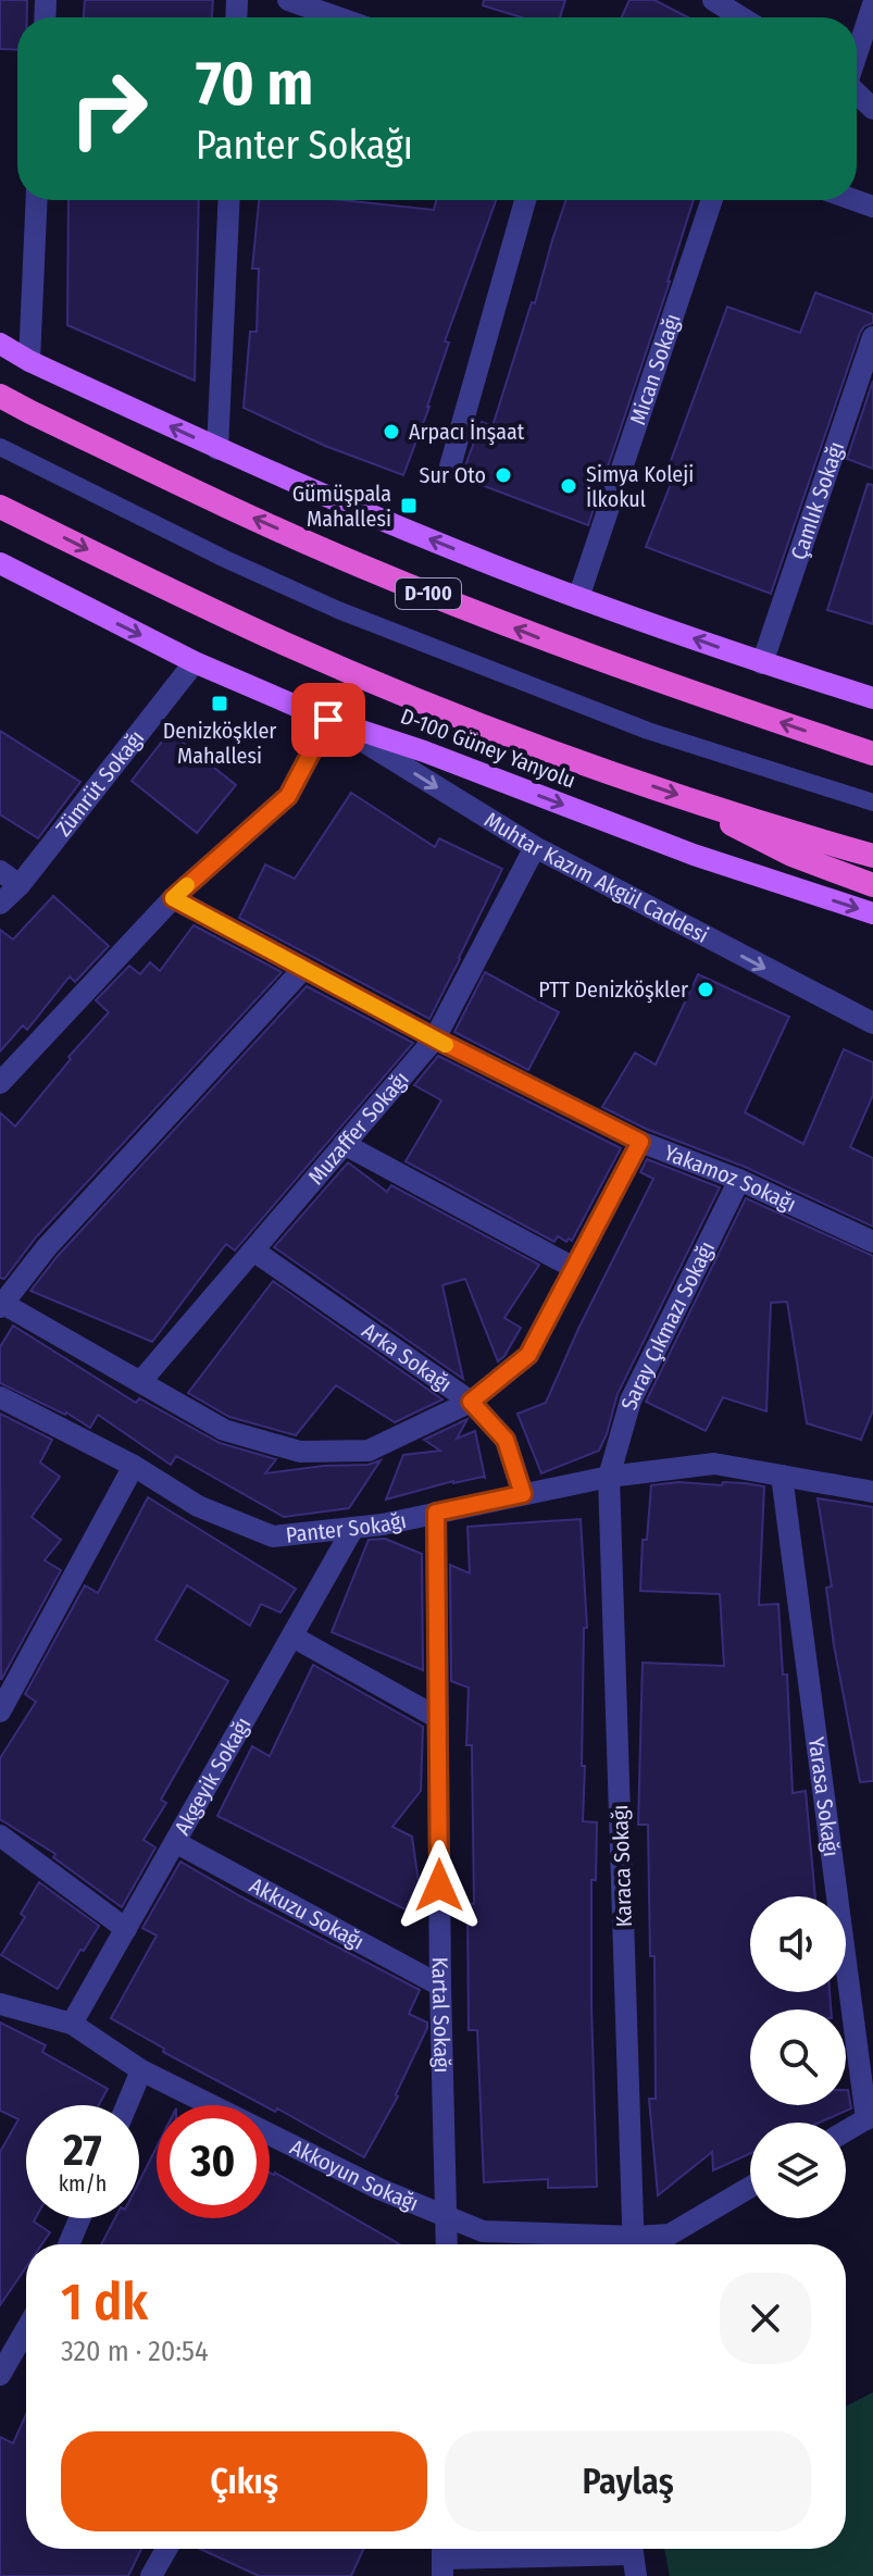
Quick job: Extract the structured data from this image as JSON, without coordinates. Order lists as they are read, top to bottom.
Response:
{
  "streets": {
    "highway": ["D-100"],
    "main road": ["D-100 Güney Yanyolu"],
    "street": [
      "Mican Sokağı",
      "Çamlık Sokağı",
      "Zümrüt Sokağı",
      "Muhtar Kazım Akgül Caddesi",
      "Muzaffer Sokağı",
      "Yakamoz Sokağı",
      "Saray Çıkmazı Sokağı",
      "Arka Sokağı",
      "Panter Sokağı",
      "Akgeyik Sokağı",
      "Yarasa Sokağı",
      "Karaca Sokağı",
      "Akkuzu Sokağı",
      "Kartal Sokağı",
      "Akkoyun Sokağı"
    ]
  },
  "crossings": [
    ["D-100 Güney Yanyolu", "Zümrüt Sokağı"],
    ["D-100 Güney Yanyolu", "Muhtar Kazım Akgül Caddesi"],
    ["Muhtar Kazım Akgül Caddesi", "Muzaffer Sokağı"],
    ["Muzaffer Sokağı", "Yakamoz Sokağı"],
    ["Muzaffer Sokağı", "Arka Sokağı"],
    ["Yakamoz Sokağı", "Saray Çıkmazı Sokağı"],
    ["Saray Çıkmazı Sokağı", "Panter Sokağı"],
    ["Saray Çıkmazı Sokağı", "Karaca Sokağı"],
    ["Arka Sokağı", "Panter Sokağı"],
    ["Panter Sokağı", "Akgeyik Sokağı"],
    ["Panter Sokağı", "Yarasa Sokağı"],
    ["Panter Sokağı", "Karaca Sokağı"],
    ["Panter Sokağı", "Kartal Sokağı"],
    ["Akgeyik Sokağı", "Akkuzu Sokağı"],
    ["Akgeyik Sokağı", "Akkoyun Sokağı"],
    ["Akkuzu Sokağı", "Kartal Sokağı"],
    ["Kartal Sokağı", "Akkoyun Sokağı"]
  ],
  "one_way": ["D-100 Güney Yanyolu", "Muhtar Kazım Akgül Caddesi"],
  "places": {
    "other": [
      "Arpacı İnşaat",
      "Sur Oto",
      "Simya Koleji İlkokul",
      "PTT Denizköşkler"
    ],
    "transit": ["Gümüşpala Mahallesi", "Denizköşkler Mahallesi"]
  },
  "page": {
    "turn": ["70 m", "Panter Sokağı"],
    "speed": "27 km/h",
    "limit": "30",
    "heading": ["1 dk", "320 m · 20:54"],
    "buttons": ["Çıkış", "Paylaş"]
  }
}
